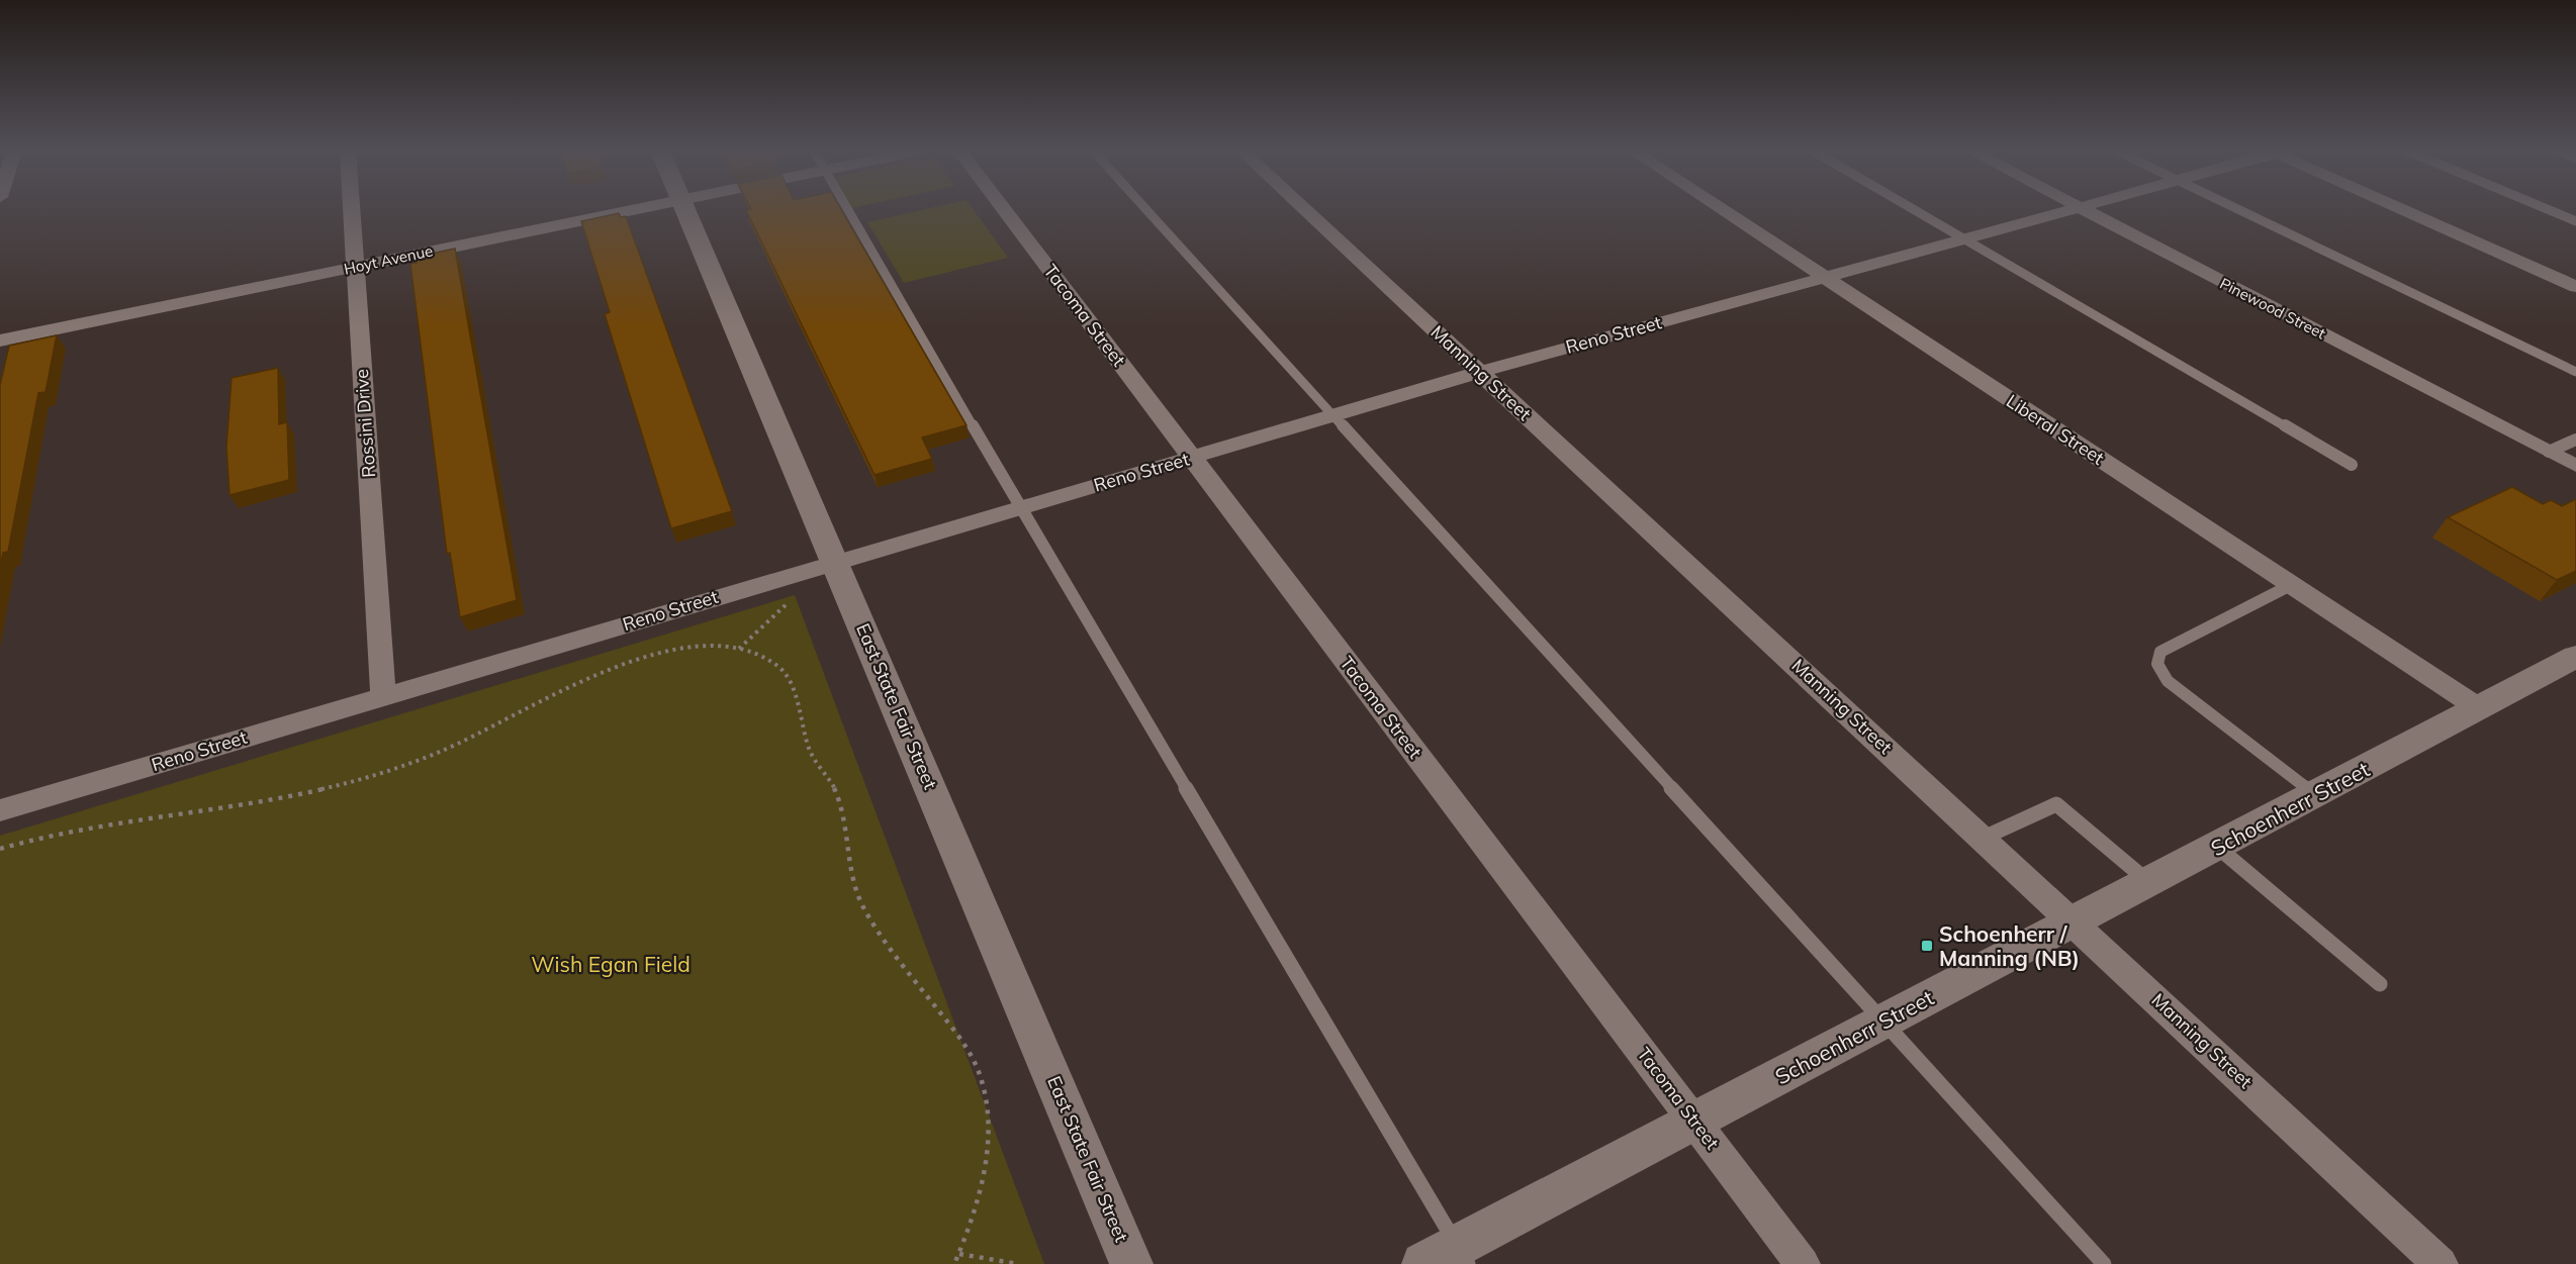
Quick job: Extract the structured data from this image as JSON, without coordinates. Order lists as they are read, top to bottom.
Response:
{
  "streets": {
    "street": [
      "Hoyt Avenue",
      "Pinewood Street",
      "Tacoma Street",
      "Reno Street",
      "Manning Street",
      "Rossini Drive",
      "Liberal Street",
      "East State Fair Street",
      "Schoenherr Street"
    ]
  },
  "crossings": [
    ["Hoyt Avenue", "Rossini Drive"],
    ["Tacoma Street", "Reno Street"],
    ["Tacoma Street", "Schoenherr Street"],
    ["Reno Street", "Manning Street"],
    ["Reno Street", "Rossini Drive"],
    ["Reno Street", "Liberal Street"],
    ["Reno Street", "East State Fair Street"],
    ["Manning Street", "Schoenherr Street"],
    ["Liberal Street", "Schoenherr Street"]
  ],
  "parks": ["Wish Egan Field"],
  "places": {
    "transit": ["Schoenherr / Manning (NB)"]
  }
}
